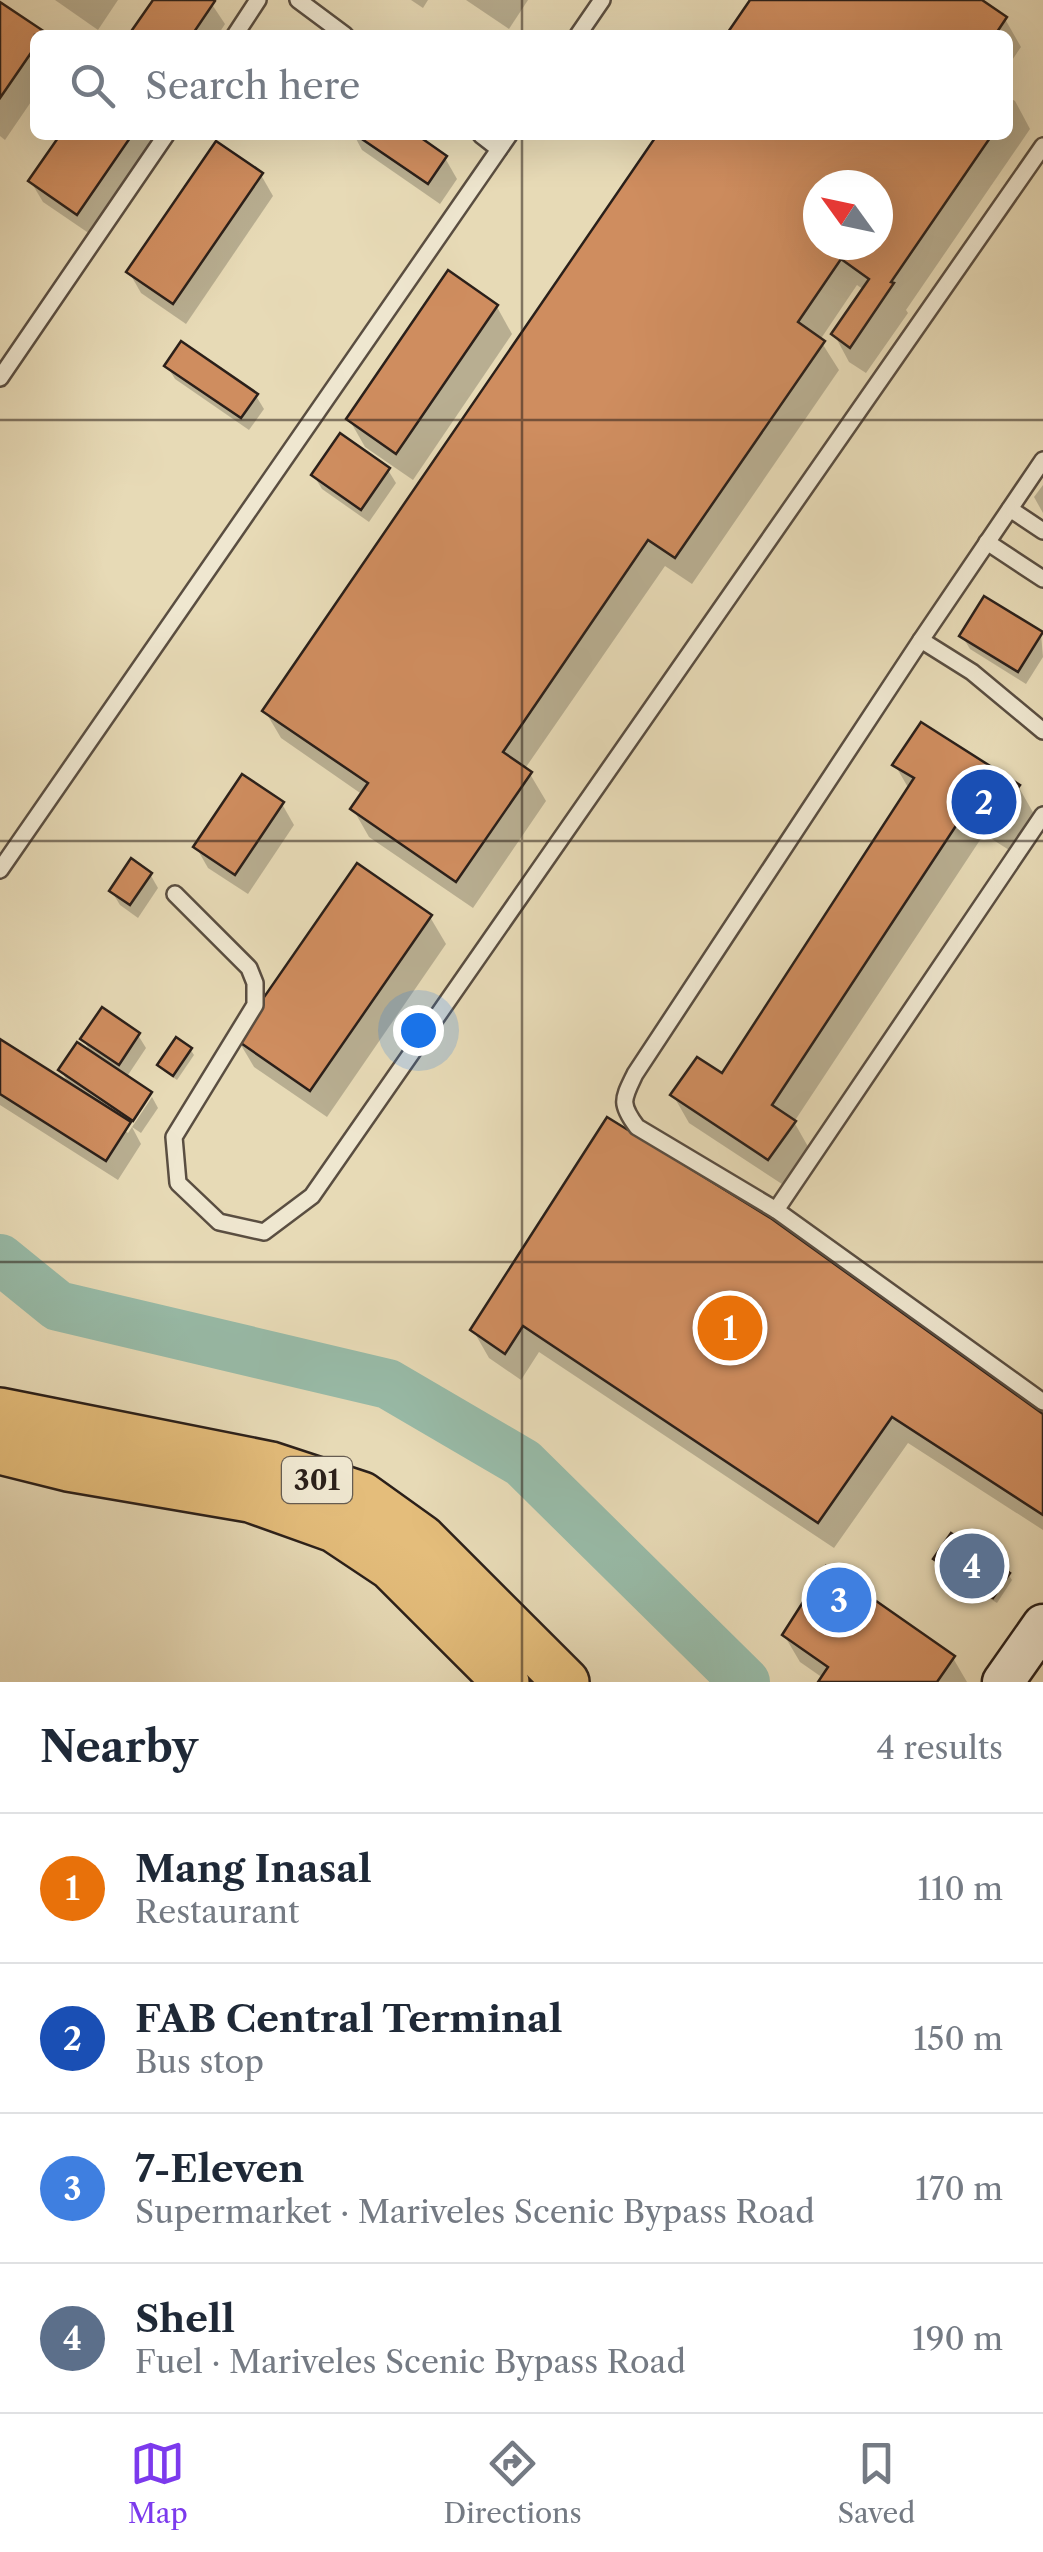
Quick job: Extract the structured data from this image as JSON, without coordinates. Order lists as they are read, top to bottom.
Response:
{
  "streets": {
    "main road": ["301"]
  },
  "north": "top left",
  "page": {
    "search": "Search here",
    "pins": [
      "2",
      "1",
      "4",
      "3"
    ],
    "heading": ["Nearby", "4 results"],
    "list": [
      {
        "mark": "1",
        "name": "Mang Inasal",
        "note": "Restaurant",
        "value": "110 m"
      },
      {
        "mark": "2",
        "name": "FAB Central Terminal",
        "note": "Bus stop",
        "value": "150 m"
      },
      {
        "mark": "3",
        "name": "7-Eleven",
        "note": "Supermarket · Mariveles Scenic Bypass Road",
        "value": "170 m"
      },
      {
        "mark": "4",
        "name": "Shell",
        "note": "Fuel · Mariveles Scenic Bypass Road",
        "value": "190 m"
      }
    ],
    "nav": ["Map", "Directions", "Saved"]
  }
}
